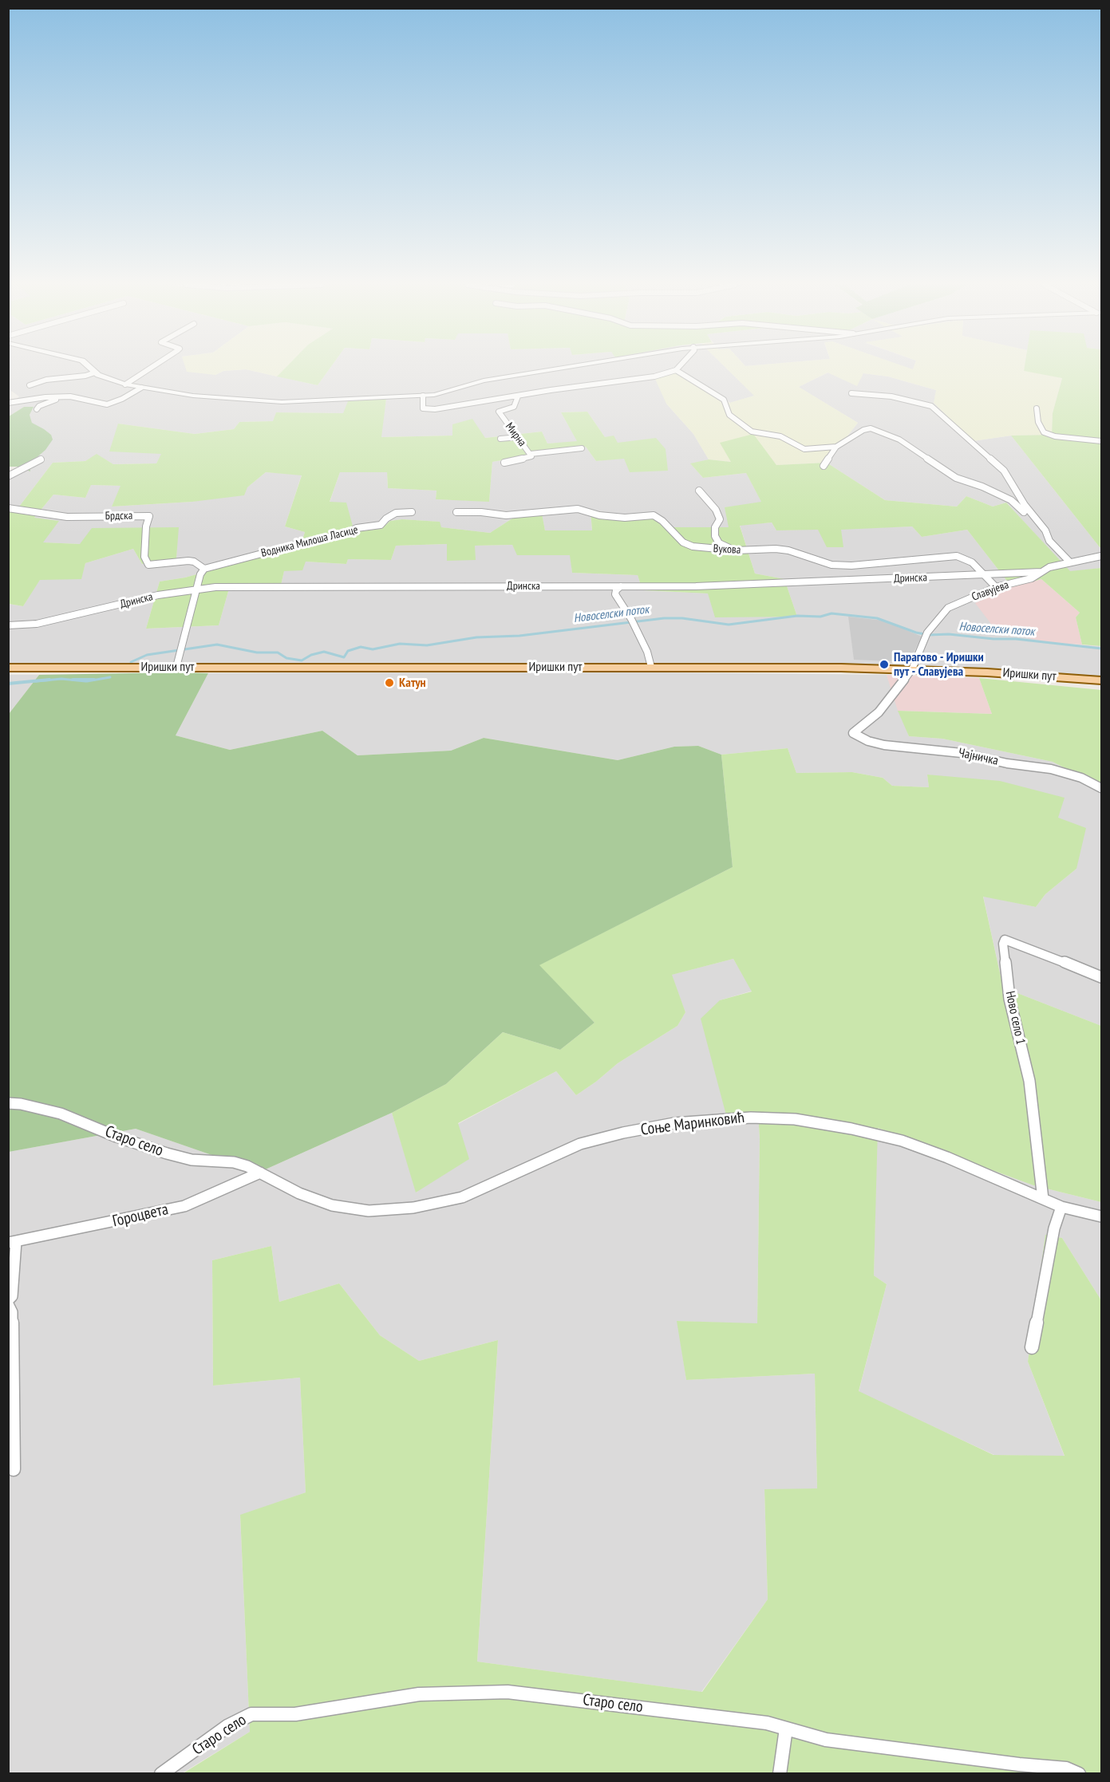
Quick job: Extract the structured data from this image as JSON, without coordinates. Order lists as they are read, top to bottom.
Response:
{
  "streets": {
    "main road": ["Иришки пут"],
    "street": [
      "Мирна",
      "Брдска",
      "Водника Милоша Ласице",
      "Вукова",
      "Дринска",
      "Славујева",
      "Чајничка",
      "Ново село 1",
      "Соње Маринковић",
      "Старо село",
      "Гороцвета"
    ]
  },
  "crossings": [
    ["Брдска", "Водника Милоша Ласице"],
    ["Вукова", "Дринска"],
    ["Вукова", "Славујева"],
    ["Дринска", "Славујева"],
    ["Славујева", "Иришки пут"],
    ["Славујева", "Чајничка"],
    ["Ново село 1", "Соње Маринковић"],
    ["Соње Маринковић", "Старо село"],
    ["Соње Маринковић", "Гороцвета"],
    ["Старо село", "Гороцвета"]
  ],
  "water": ["Новоселски поток"],
  "places": ["Парагово - Иришки пут - Славујева", "Катун"]
}
